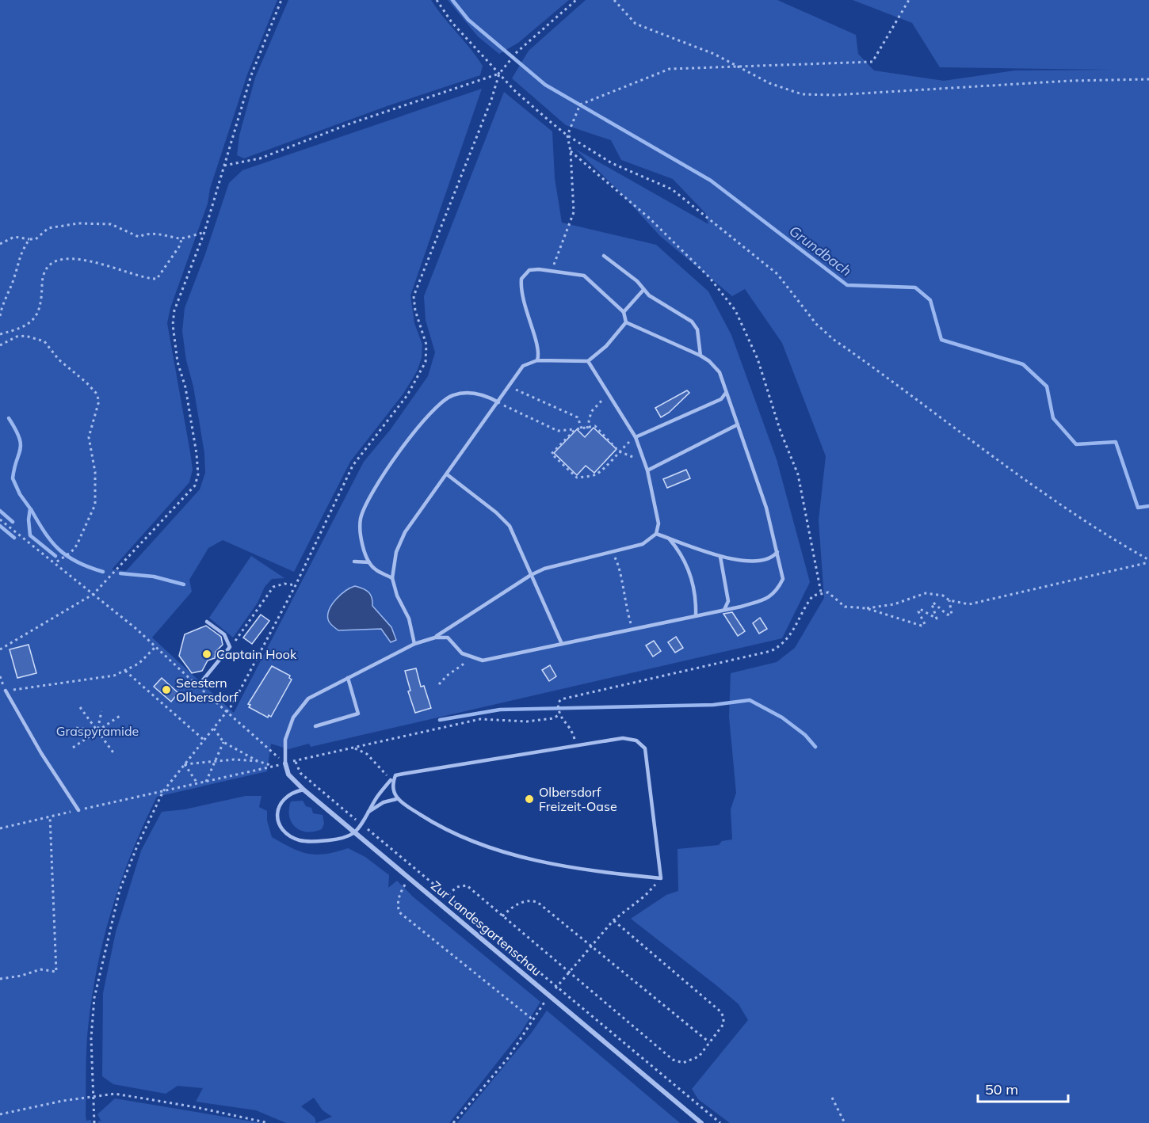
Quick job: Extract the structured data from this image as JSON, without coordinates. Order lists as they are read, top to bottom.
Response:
{
  "streets": {
    "street": ["Zur Landesgartenschau"]
  },
  "water": ["Grundbach"],
  "parks": ["Graspyramide"],
  "places": ["Captain Hook", "Seestern Olbersdorf", "Olbersdorf Freizeit-Oase"],
  "scale_bar": "50 m"
}
